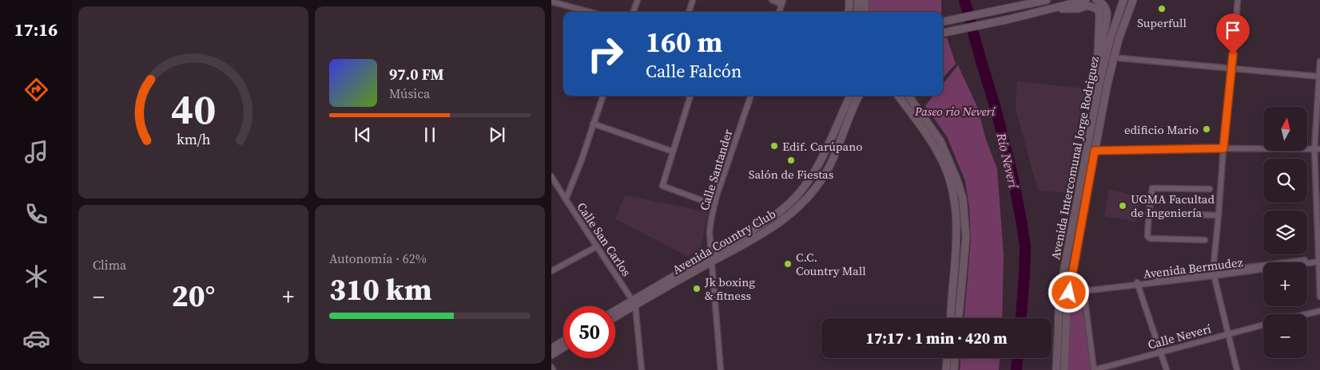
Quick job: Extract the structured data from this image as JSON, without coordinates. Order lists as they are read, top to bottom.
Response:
{
  "streets": {
    "street": [
      "Avenida Intercomunal Jorge Rodriguez",
      "Calle Santander",
      "Calle San Carlos",
      "Avenida Country Club",
      "Avenida Bermudez",
      "Calle Neverí"
    ]
  },
  "crossings": [
    ["Avenida Intercomunal Jorge Rodriguez", "Avenida Bermudez"],
    ["Calle Santander", "Avenida Country Club"],
    ["Calle San Carlos", "Avenida Country Club"]
  ],
  "water": ["Río Neverí"],
  "parks": ["Paseo rio Neverí"],
  "places": [
    "Superfull",
    "edificio Mario",
    "Edif. Carúpano",
    "Salón de Fiestas",
    "UGMA Facultad de Ingeniería",
    "C.C. Country Mall",
    "Jk boxing & fitness"
  ],
  "north": "top",
  "page": {
    "tabs": "17:16",
    "turn": ["160 m", "Calle Falcón"],
    "song": ["97.0 FM", "Música"],
    "map_buttons": ["+", "−"],
    "tile": [
      "Clima",
      ["Autonomía · 62%", "310 km"]
    ],
    "heat": ["−", "20°", "+"],
    "limit": "50",
    "trip": "17:17 · 1 min · 420 m",
    "gauge": ["40", "km/h"]
  }
}
